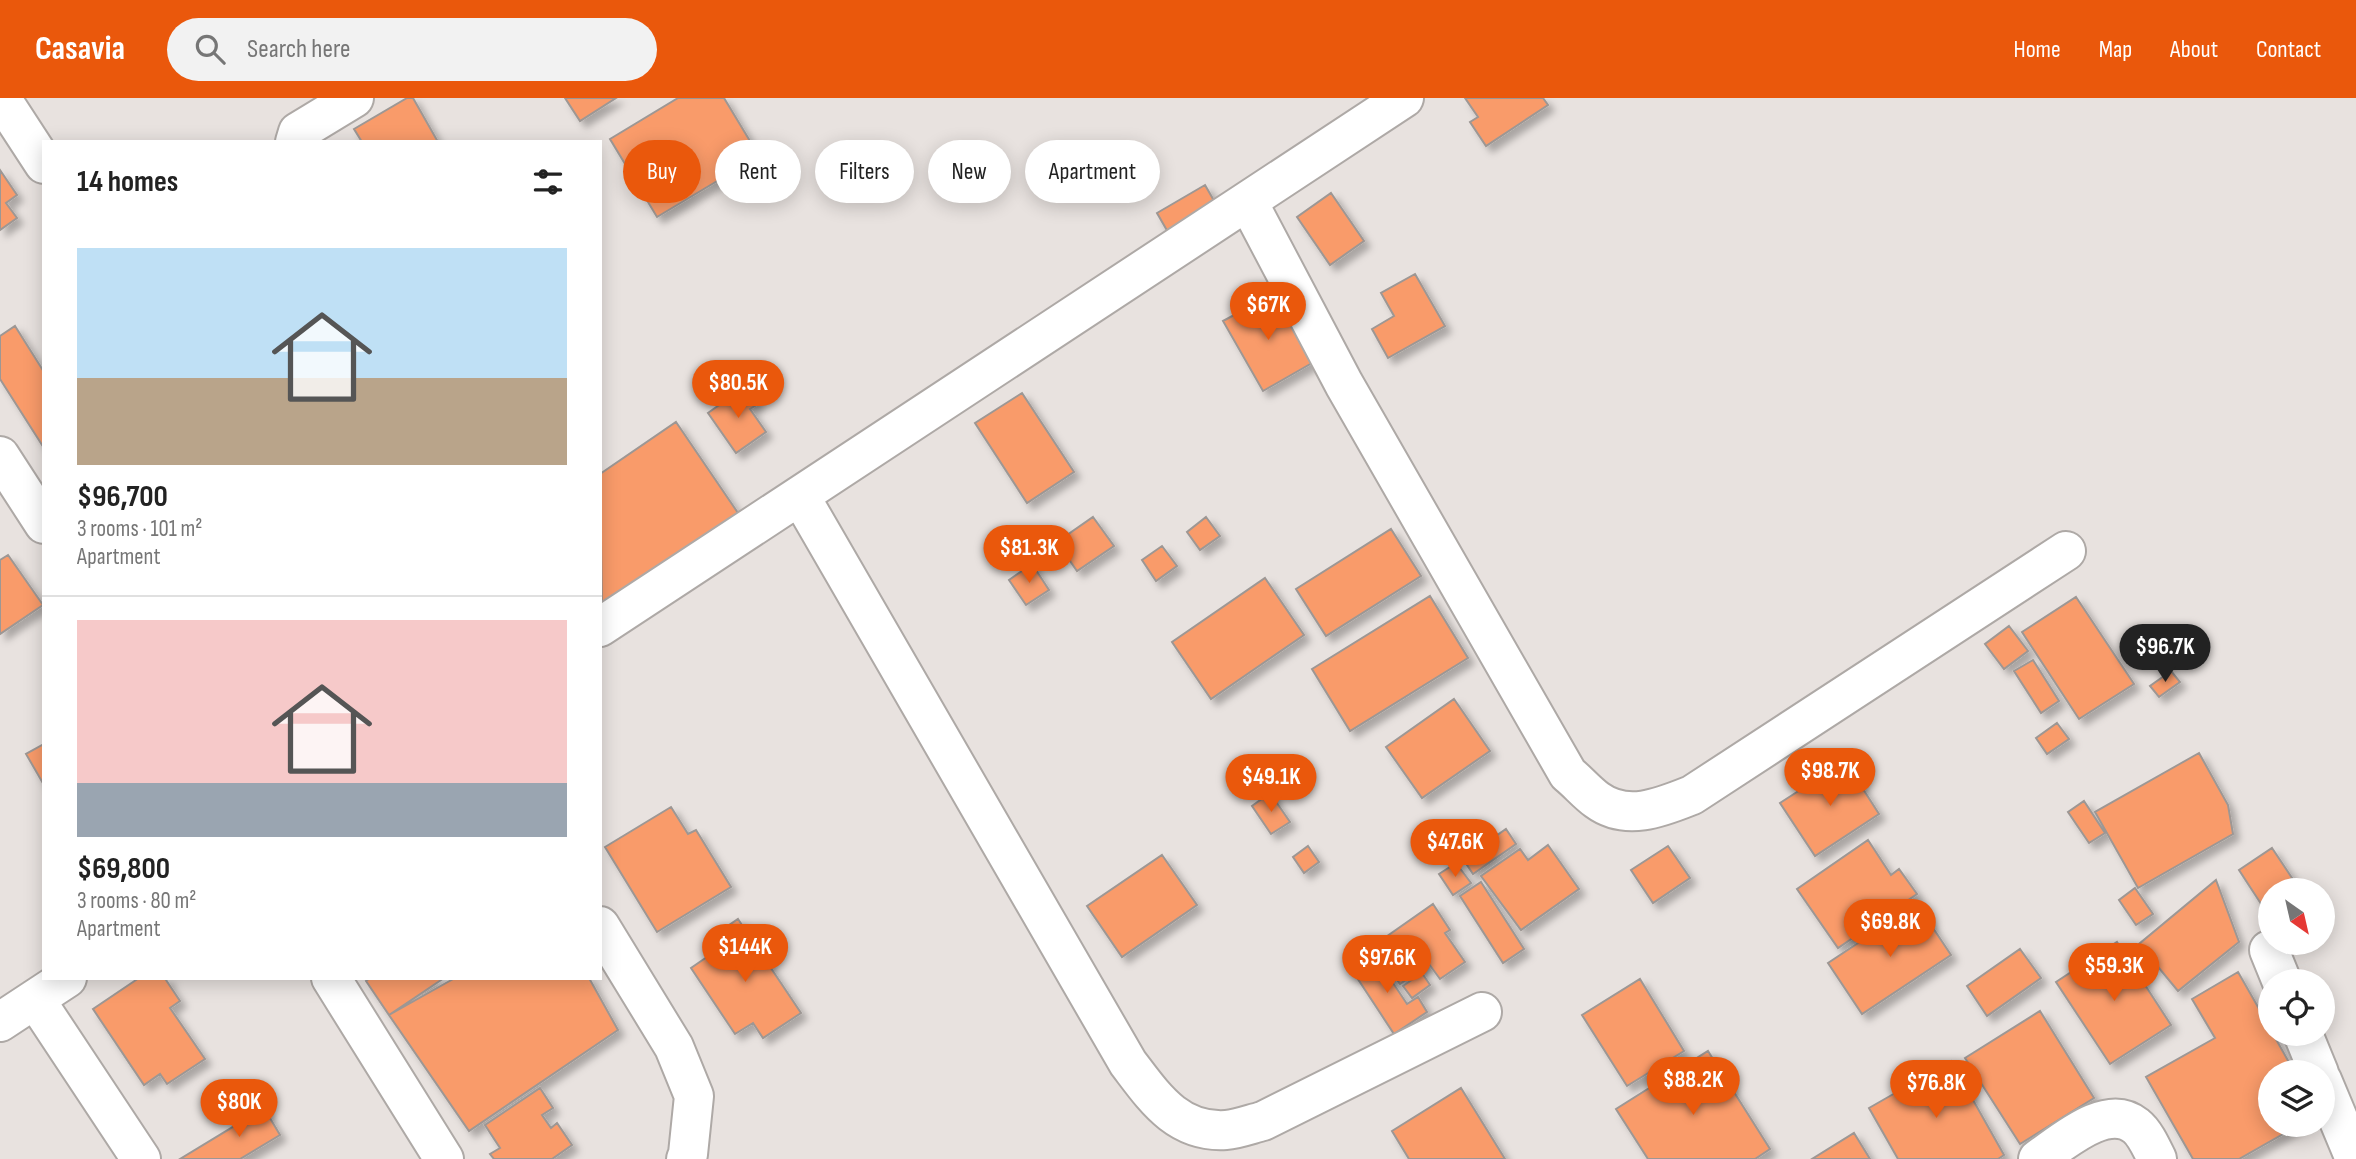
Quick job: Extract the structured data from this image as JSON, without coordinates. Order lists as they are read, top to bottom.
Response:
{
  "north": "bottom right",
  "page": {
    "header": "Casavia",
    "search": "Search here",
    "nav": [
      "Home",
      "Map",
      "About",
      "Contact"
    ],
    "chip": [
      "Buy",
      "Rent",
      "Filters",
      "New",
      "Apartment"
    ],
    "heading": "14 homes",
    "list": [
      {
        "name": "$96,700",
        "note": "3 rooms · 101 m² · Apartment"
      },
      {
        "name": "$69,800",
        "note": "3 rooms · 80 m² · Apartment"
      }
    ],
    "price": [
      "$67K",
      "$80.5K",
      "$81.3K",
      "$96.7K",
      "$98.7K",
      "$49.1K",
      "$47.6K",
      "$69.8K",
      "$144K",
      "$97.6K",
      "$59.3K",
      "$88.2K",
      "$76.8K",
      "$80K"
    ]
  }
}
